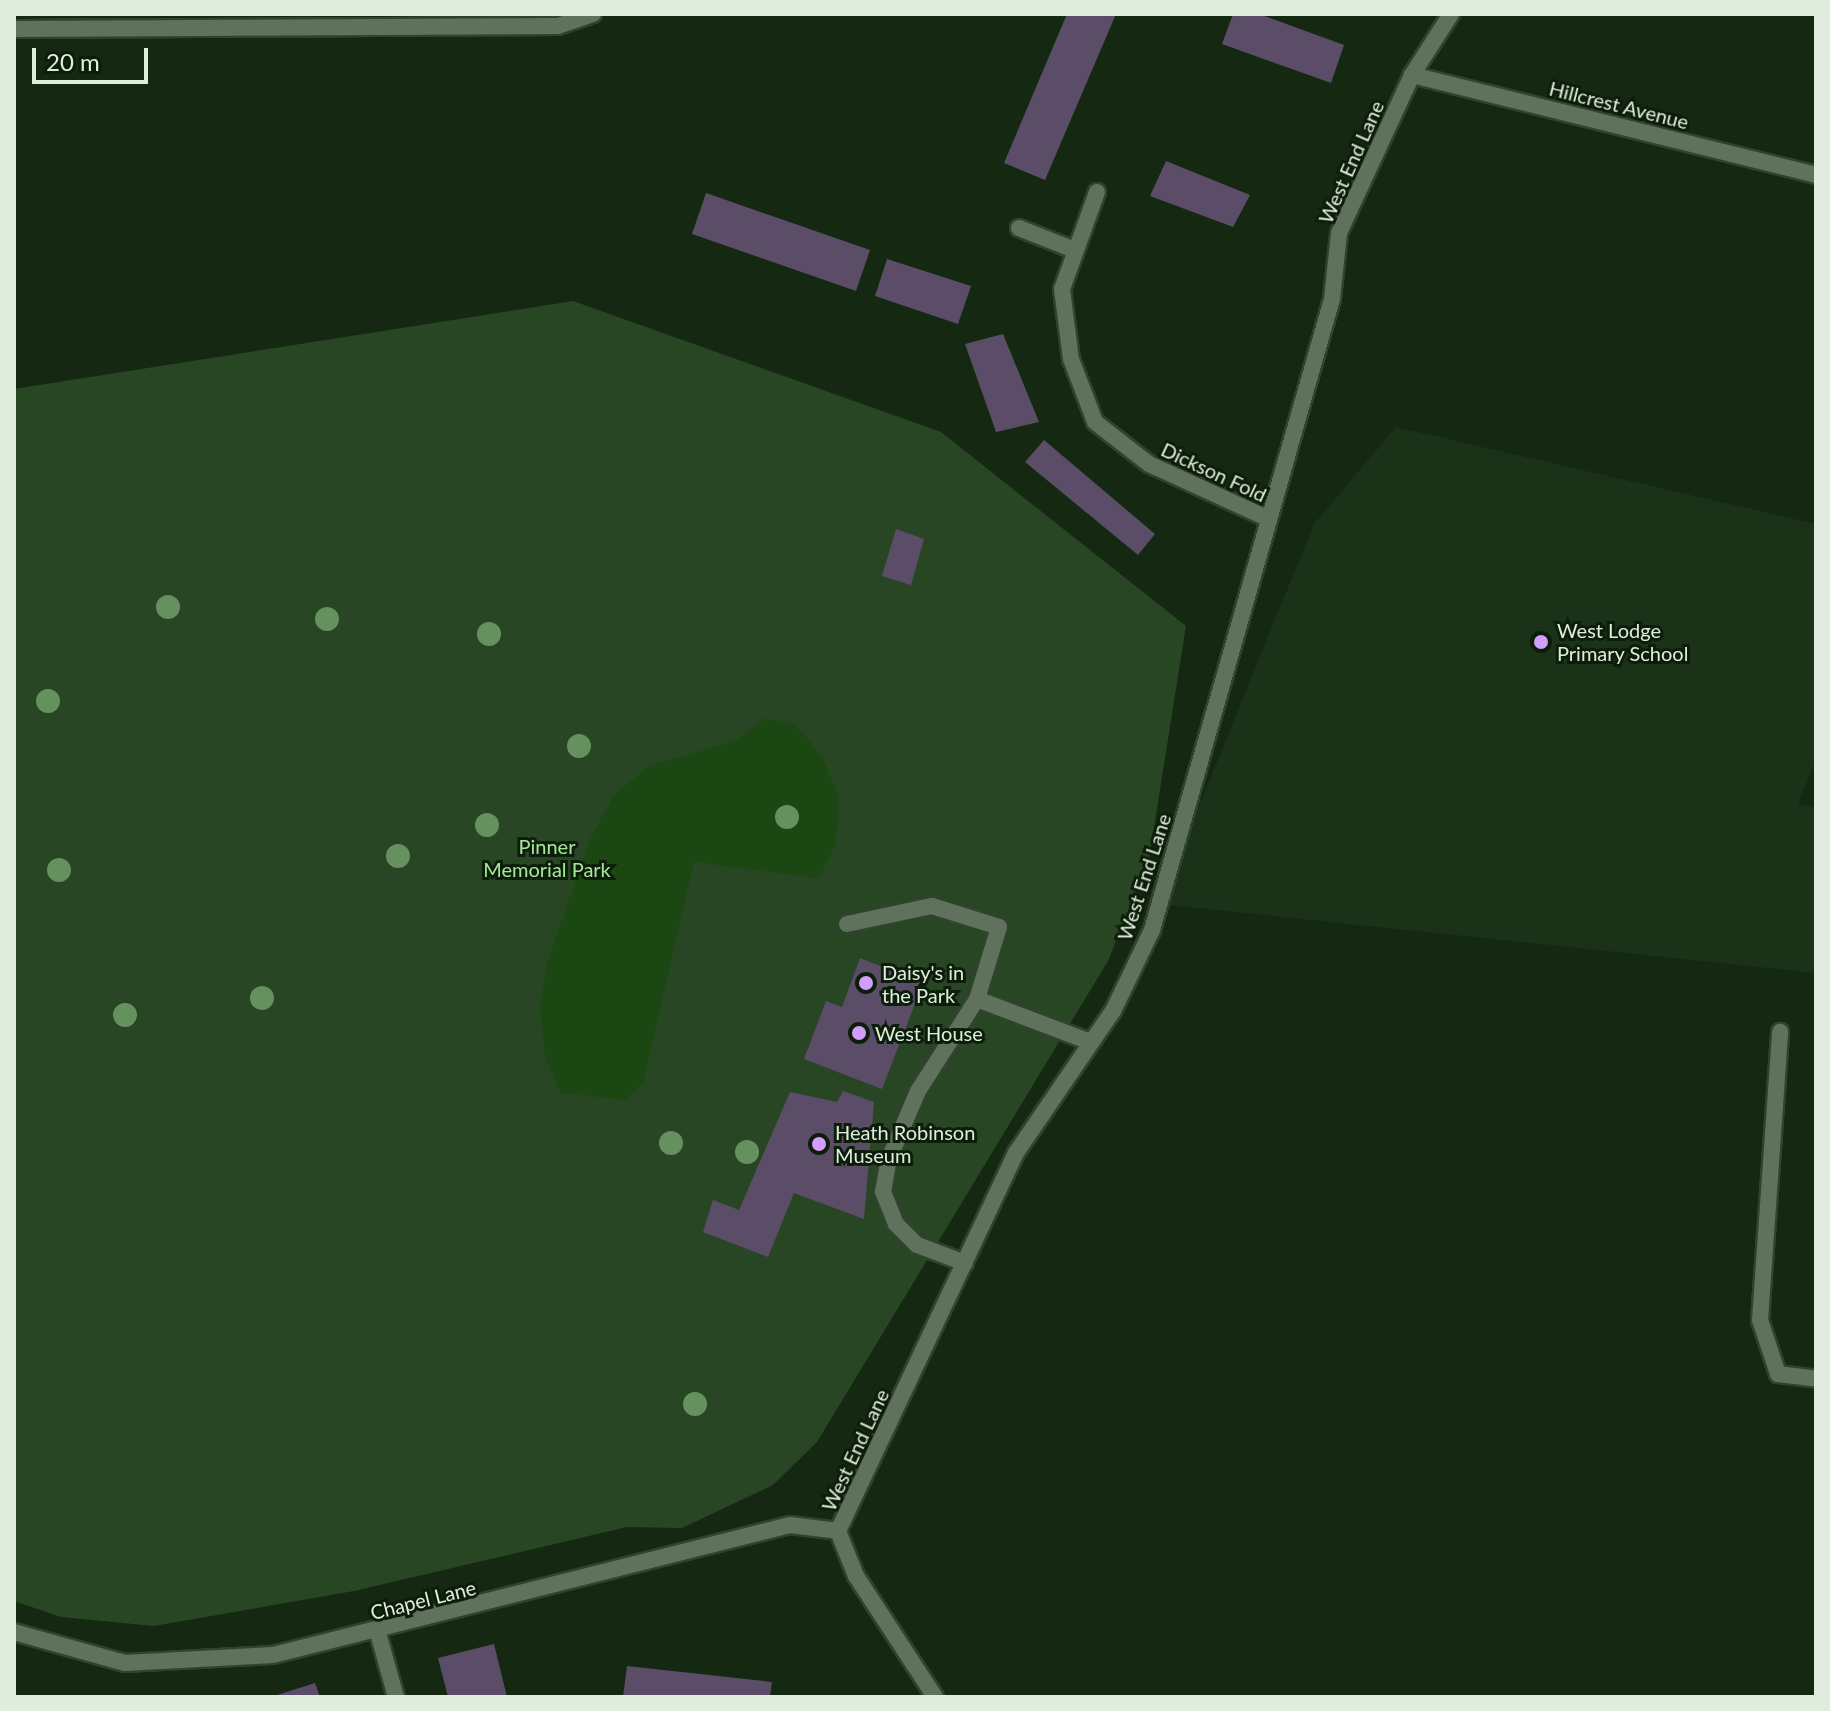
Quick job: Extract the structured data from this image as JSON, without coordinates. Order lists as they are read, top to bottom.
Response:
{
  "streets": {
    "street": [
      "Hillcrest Avenue",
      "West End Lane",
      "Dickson Fold",
      "Chapel Lane"
    ]
  },
  "crossings": [
    ["Hillcrest Avenue", "West End Lane"],
    ["West End Lane", "Dickson Fold"],
    ["West End Lane", "Chapel Lane"]
  ],
  "parks": ["Pinner Memorial Park"],
  "places": [
    "West Lodge Primary School",
    "Daisy's in the Park",
    "West House",
    "Heath Robinson Museum"
  ],
  "scale_bar": "20 m"
}
